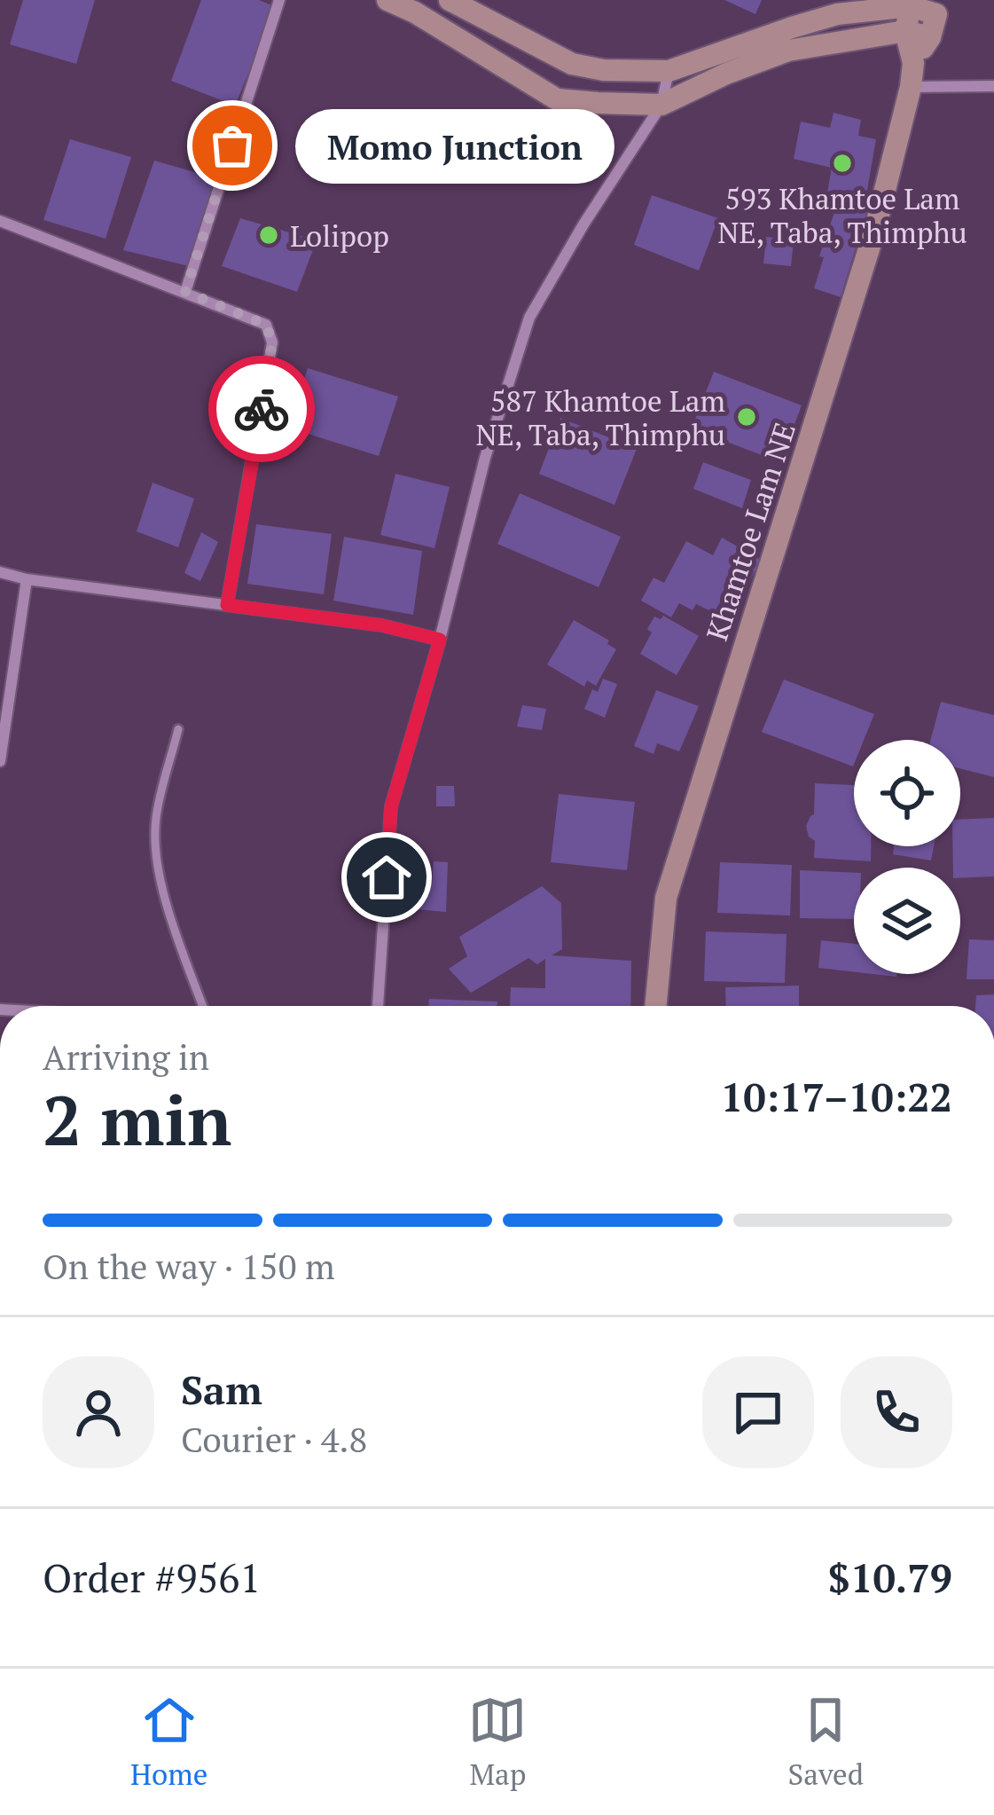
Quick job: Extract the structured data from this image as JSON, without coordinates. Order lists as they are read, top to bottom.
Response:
{
  "streets": {
    "main road": ["Khamtoe Lam NE"]
  },
  "places": [
    "Momo Junction",
    "593 Khamtoe Lam NE, Taba, Thimphu",
    "Lolipop",
    "587 Khamtoe Lam NE, Taba, Thimphu"
  ],
  "page": {
    "bubble": "Momo Junction",
    "heading": ["2 min", "Arriving in", "10:17–10:22"],
    "panel": [
      "Sam",
      "Courier · 4.8",
      "Order #9561",
      "$10.79"
    ],
    "bar": "On the way · 150 m",
    "tabs": ["Home", "Map", "Saved"]
  }
}
